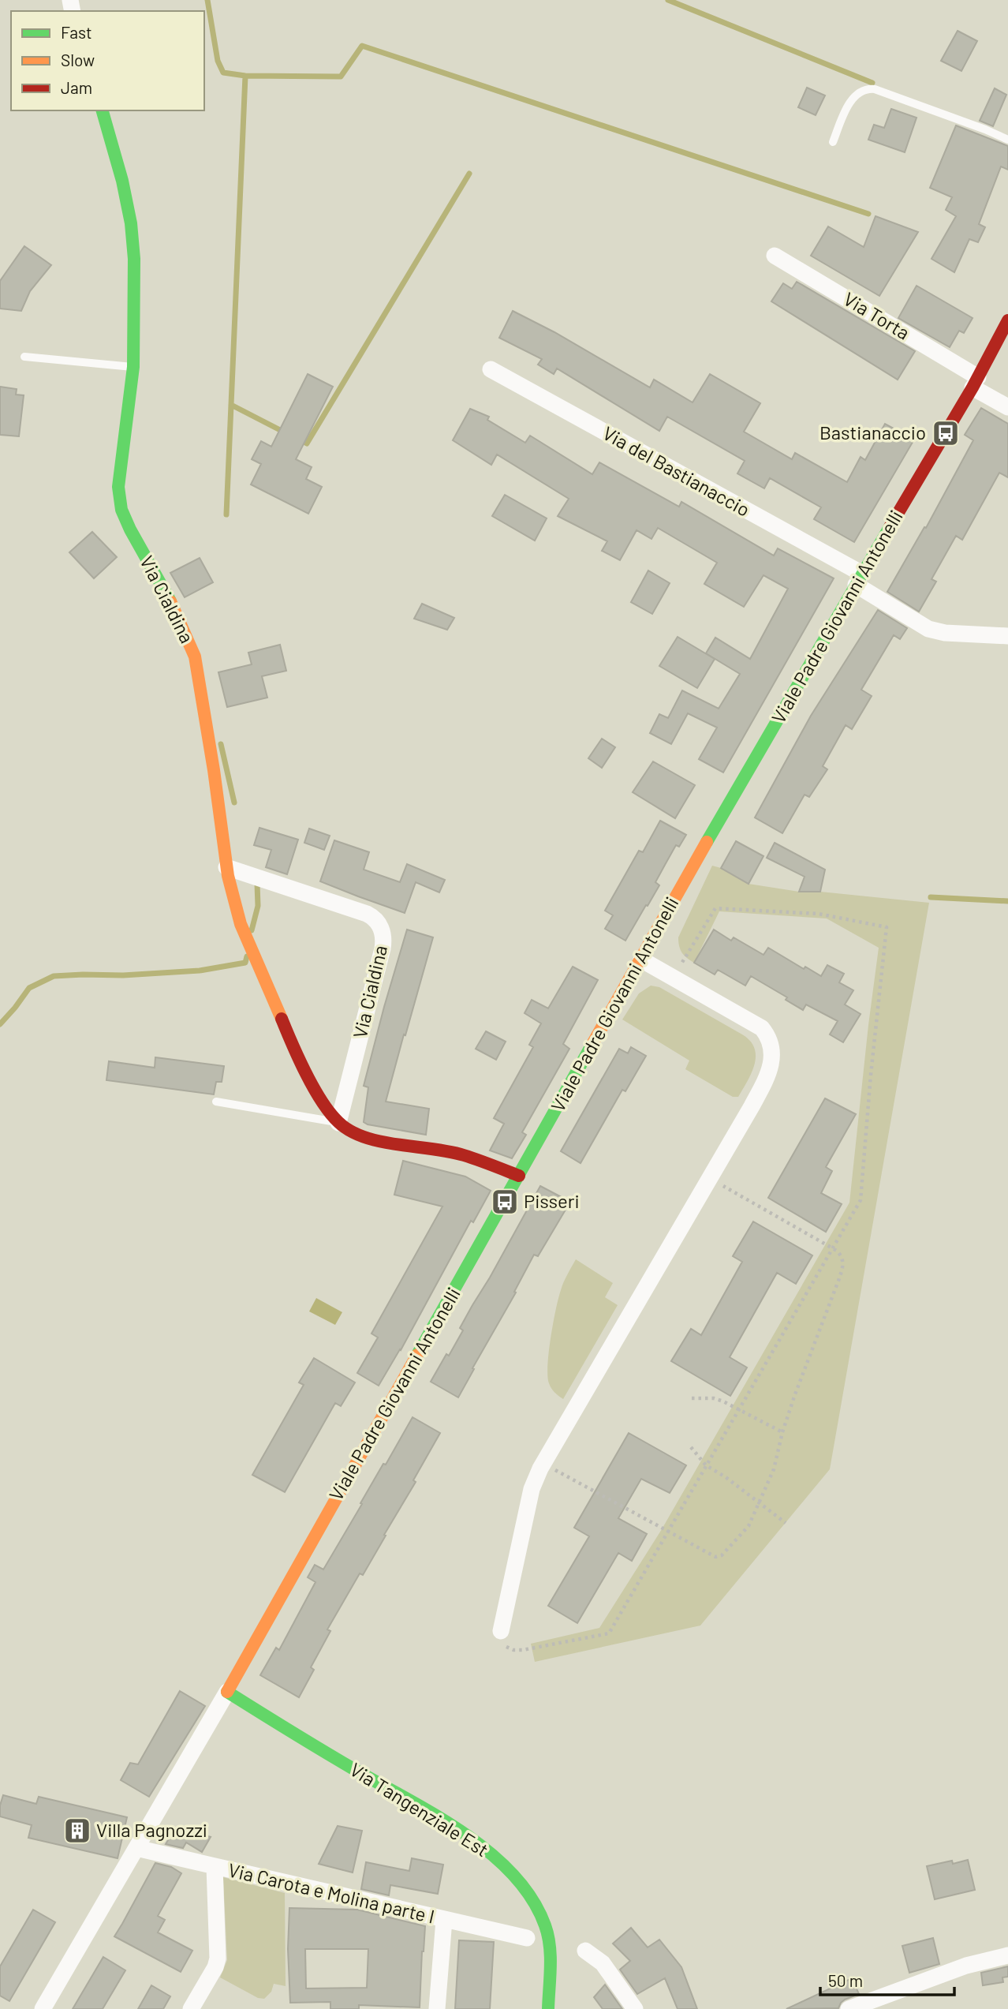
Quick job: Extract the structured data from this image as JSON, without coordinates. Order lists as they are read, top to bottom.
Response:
{
  "streets": {
    "main road": ["Via Cialdina", "Viale Padre Giovanni Antonelli", "Via Tangenziale Est"],
    "street": ["Via Torta", "Via del Bastianaccio", "Via Carota e Molina parte I"]
  },
  "crossings": [
    ["Via Torta", "Viale Padre Giovanni Antonelli"],
    ["Via del Bastianaccio", "Viale Padre Giovanni Antonelli"],
    ["Via Cialdina", "Viale Padre Giovanni Antonelli"],
    ["Viale Padre Giovanni Antonelli", "Via Tangenziale Est"]
  ],
  "places": {
    "bus stop": ["Bastianaccio", "Pisseri"],
    "building": ["Villa Pagnozzi"]
  },
  "legend": ["Fast", "Slow", "Jam"],
  "scale_bar": "50 m"
}
